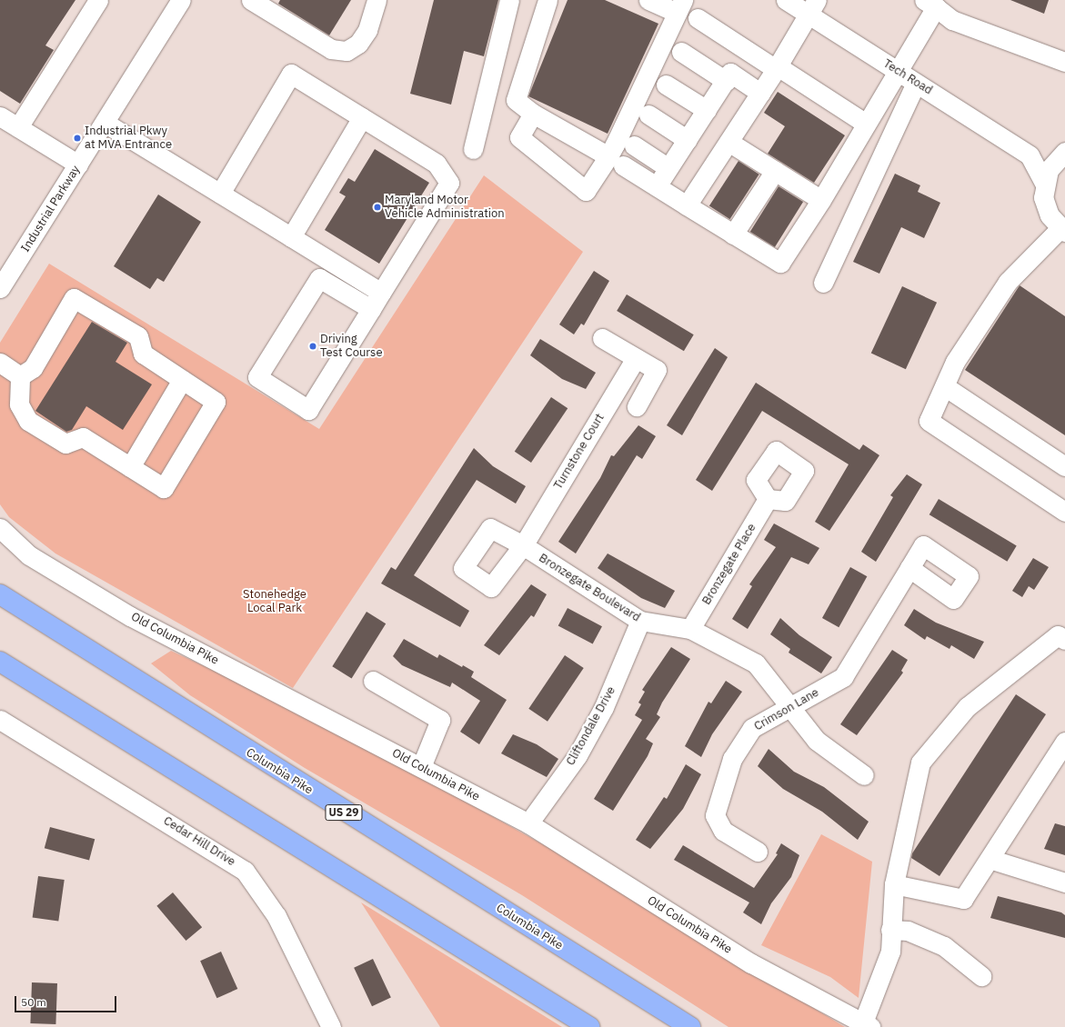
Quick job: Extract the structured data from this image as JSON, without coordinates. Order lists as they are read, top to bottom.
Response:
{
  "streets": {
    "highway": ["Columbia Pike", "US 29"],
    "street": [
      "Tech Road",
      "Industrial Parkway",
      "Turnstone Court",
      "Bronzegate Place",
      "Bronzegate Boulevard",
      "Old Columbia Pike",
      "Crimson Lane",
      "Cliftondale Drive",
      "Cedar Hill Drive"
    ]
  },
  "crossings": [
    ["Turnstone Court", "Bronzegate Boulevard"],
    ["Bronzegate Place", "Bronzegate Boulevard"],
    ["Bronzegate Boulevard", "Crimson Lane"],
    ["Bronzegate Boulevard", "Cliftondale Drive"],
    ["Old Columbia Pike", "Cliftondale Drive"]
  ],
  "parks": ["Stonehedge Local Park"],
  "places": ["Industrial Pkwy at MVA Entrance", "Maryland Motor Vehicle Administration", "Driving Test Course"],
  "scale_bar": "50 m"
}
